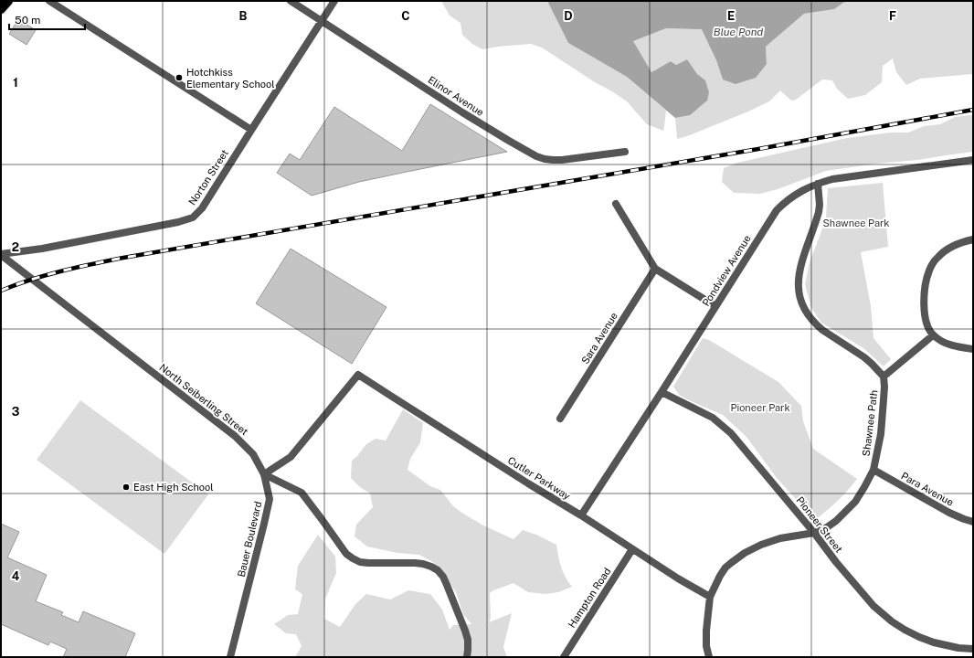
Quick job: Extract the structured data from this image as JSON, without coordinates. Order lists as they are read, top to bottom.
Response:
{
  "streets": {
    "street": [
      "Elinor Avenue",
      "Norton Street",
      "Pondview Avenue",
      "Sara Avenue",
      "North Seiberling Street",
      "Shawnee Path",
      "Cutler Parkway",
      "Para Avenue",
      "Pioneer Street",
      "Bauer Boulevard",
      "Hampton Road"
    ]
  },
  "crossings": [
    ["Elinor Avenue", "Norton Street"],
    ["Norton Street", "North Seiberling Street"],
    ["Pondview Avenue", "Shawnee Path"],
    ["Pondview Avenue", "Cutler Parkway"],
    ["Pondview Avenue", "Pioneer Street"],
    ["North Seiberling Street", "Cutler Parkway"],
    ["North Seiberling Street", "Bauer Boulevard"],
    ["Shawnee Path", "Cutler Parkway"],
    ["Shawnee Path", "Para Avenue"],
    ["Shawnee Path", "Pioneer Street"],
    ["Cutler Parkway", "Bauer Boulevard"],
    ["Cutler Parkway", "Hampton Road"]
  ],
  "water": ["Blue Pond"],
  "parks": ["Shawnee Park", "Pioneer Park"],
  "places": ["Hotchkiss Elementary School", "East High School"],
  "scale_bar": "50 m",
  "grid": {
    "columns": [
      "B",
      "C",
      "D",
      "E",
      "F"
    ],
    "rows": [
      "1",
      "2",
      "3",
      "4"
    ]
  }
}
